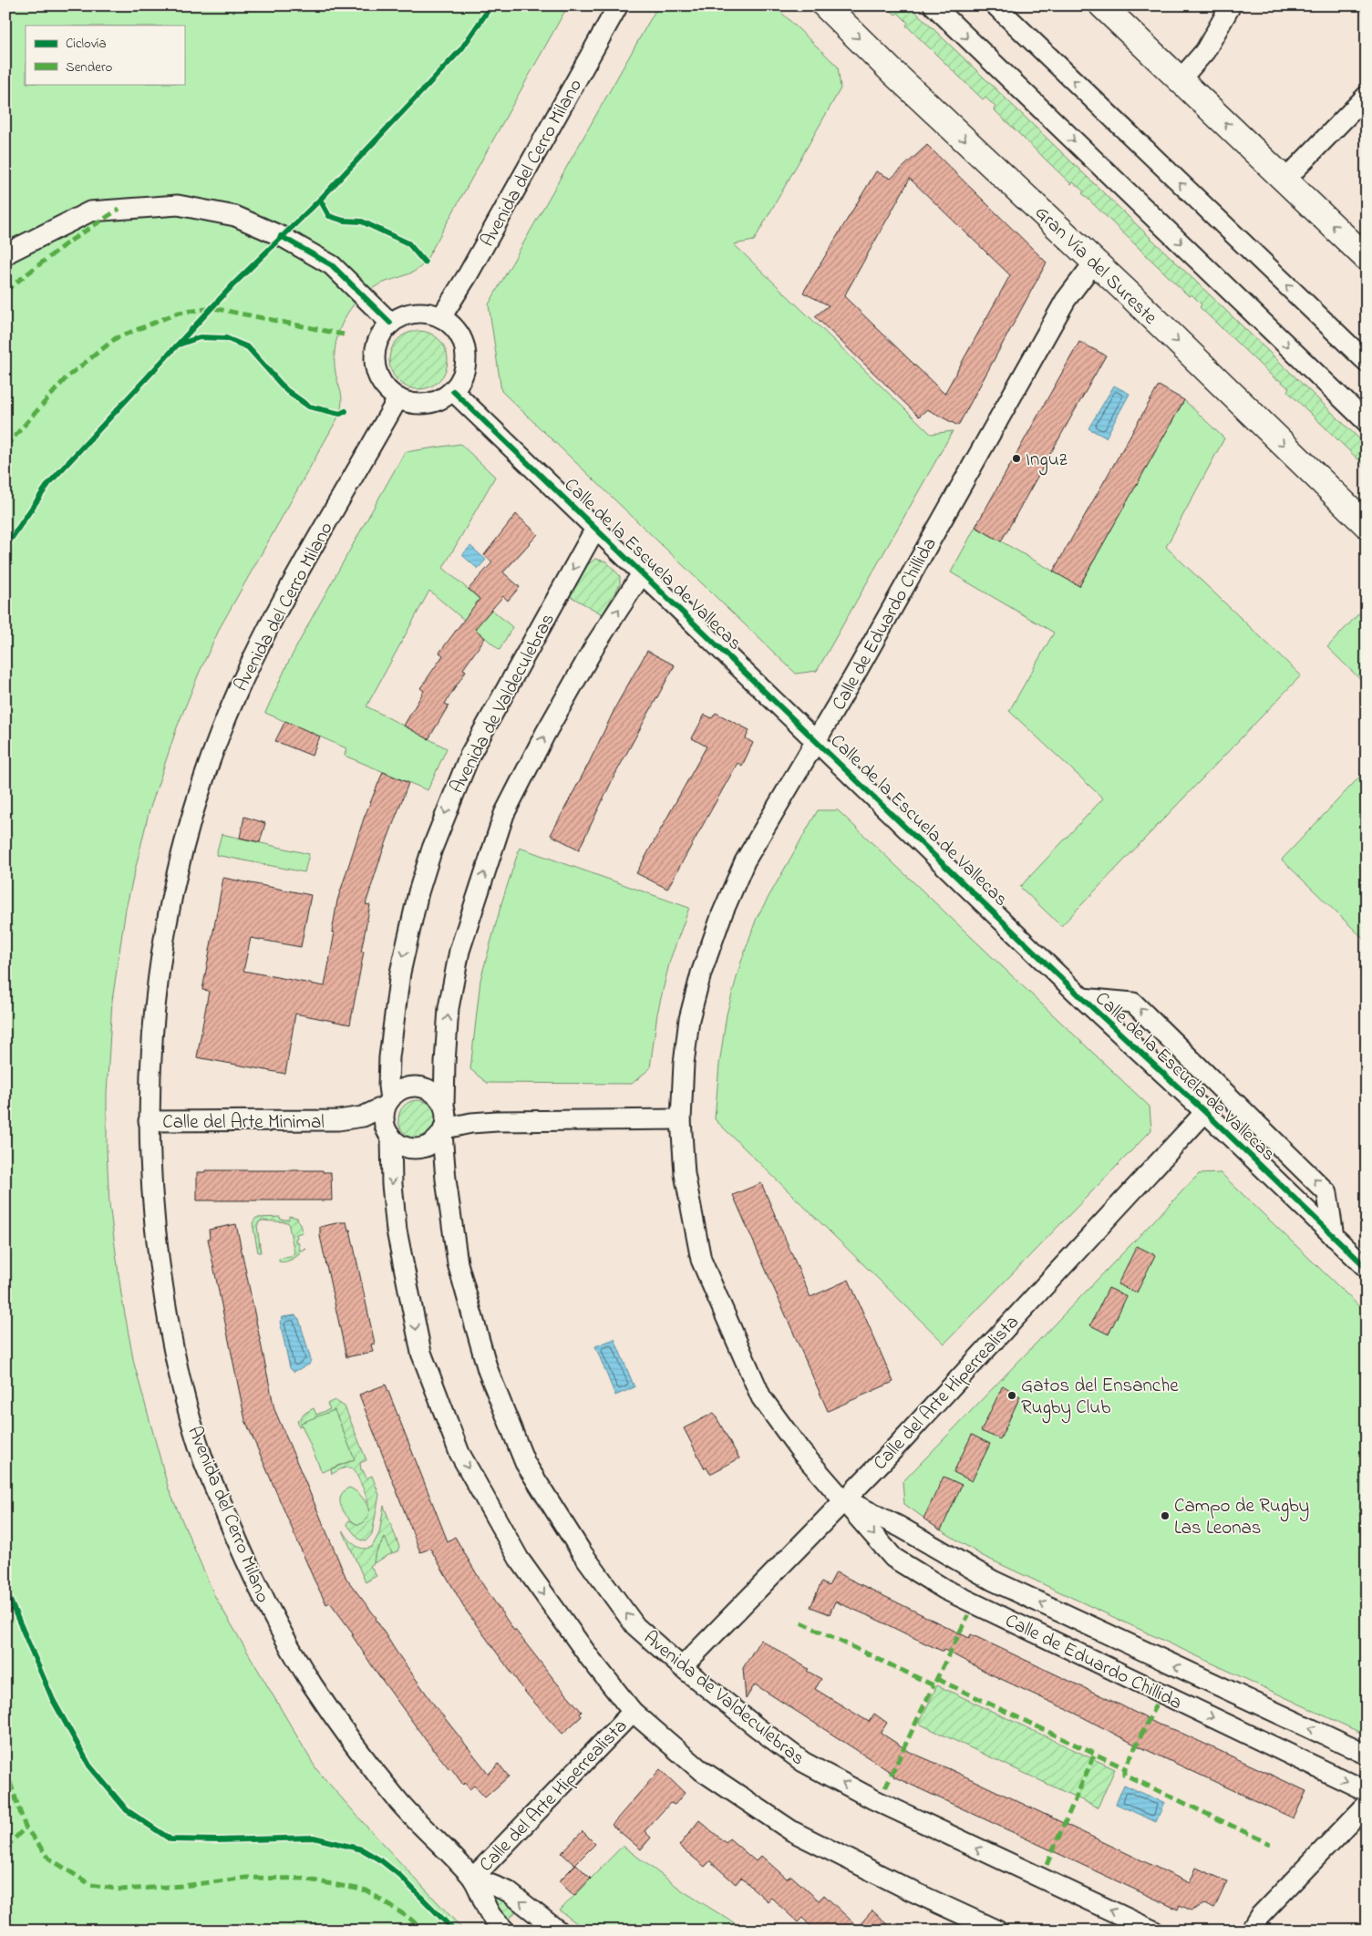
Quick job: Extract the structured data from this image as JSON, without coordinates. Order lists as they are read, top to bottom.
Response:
{
  "streets": {
    "street": [
      "Avenida del Cerro Milano",
      "Gran Vía del Sureste",
      "Calle de la Escuela de Vallecas",
      "Calle de Eduardo Chillida",
      "Avenida de Valdeculebras",
      "Calle del Arte Minimal",
      "Calle del Arte Hiperrealista"
    ]
  },
  "crossings": [
    ["Avenida del Cerro Milano", "Calle de la Escuela de Vallecas"],
    ["Avenida del Cerro Milano", "Calle del Arte Minimal"],
    ["Avenida del Cerro Milano", "Calle del Arte Hiperrealista"],
    ["Gran Vía del Sureste", "Calle de Eduardo Chillida"],
    ["Calle de la Escuela de Vallecas", "Calle de Eduardo Chillida"],
    ["Calle de la Escuela de Vallecas", "Avenida de Valdeculebras"],
    ["Calle de la Escuela de Vallecas", "Calle del Arte Hiperrealista"],
    ["Calle de Eduardo Chillida", "Calle del Arte Hiperrealista"],
    ["Avenida de Valdeculebras", "Calle del Arte Minimal"],
    ["Avenida de Valdeculebras", "Calle del Arte Hiperrealista"]
  ],
  "places": ["Inguz", "Gatos del Ensanche Rugby Club", "Campo de Rugby Las Leonas"],
  "legend": ["Ciclovía", "Sendero"]
}
